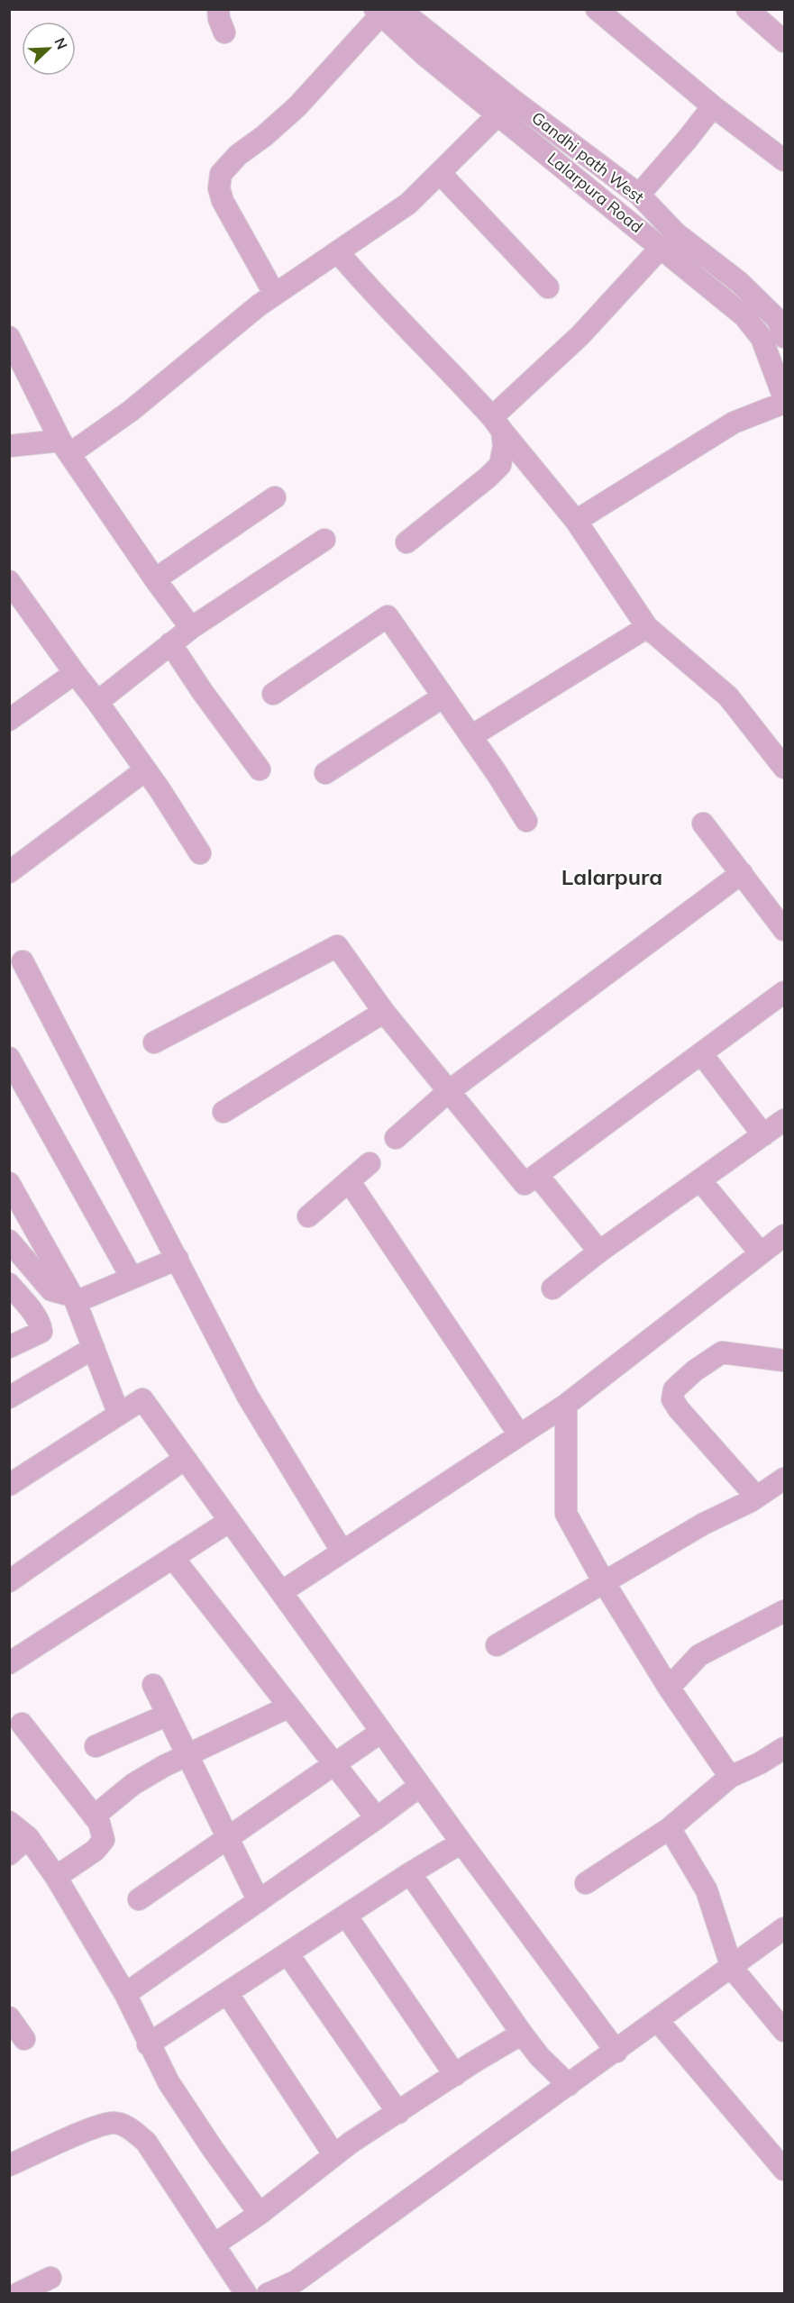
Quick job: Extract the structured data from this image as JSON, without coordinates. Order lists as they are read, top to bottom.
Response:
{
  "streets": {
    "street": ["Gandhi path West", "Lalarpura Road"]
  },
  "crossings": [
    ["Gandhi path West", "Lalarpura Road"]
  ],
  "districts": ["Lalarpura"],
  "north": "top right"
}
